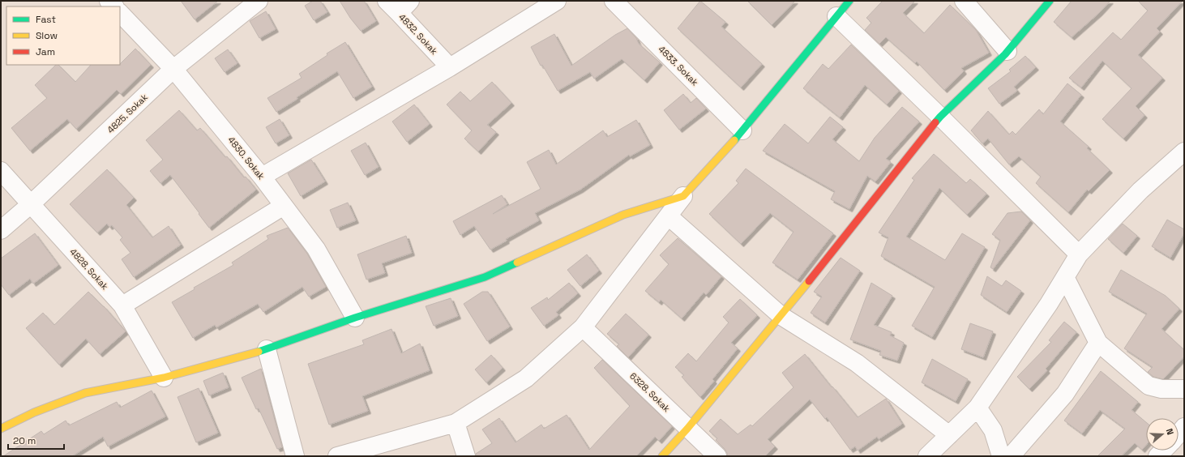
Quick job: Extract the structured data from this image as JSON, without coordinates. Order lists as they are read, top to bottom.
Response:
{
  "streets": {
    "street": [
      "4832. Sokak",
      "4833. Sokak",
      "4825. Sokak",
      "4830. Sokak",
      "4828. Sokak",
      "6328. Sokak"
    ]
  },
  "crossings": [
    ["4825. Sokak", "4830. Sokak"],
    ["4825. Sokak", "4828. Sokak"]
  ],
  "legend": ["Fast", "Slow", "Jam"],
  "scale_bar": "20 m",
  "north": "right"
}
